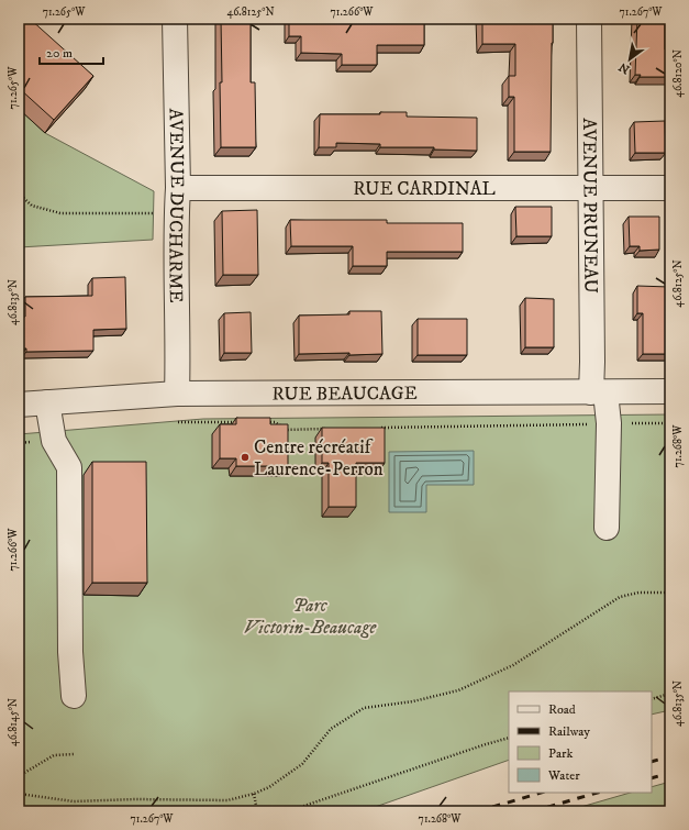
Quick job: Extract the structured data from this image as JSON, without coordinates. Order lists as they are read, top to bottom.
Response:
{
  "streets": {
    "street": [
      "RUE CARDINAL",
      "AVENUE DUCHARME",
      "AVENUE PRUNEAU",
      "RUE BEAUCAGE"
    ]
  },
  "crossings": [
    ["RUE CARDINAL", "AVENUE DUCHARME"],
    ["RUE CARDINAL", "AVENUE PRUNEAU"],
    ["AVENUE DUCHARME", "RUE BEAUCAGE"],
    ["AVENUE PRUNEAU", "RUE BEAUCAGE"]
  ],
  "parks": ["Parc Victorin-Beaucage"],
  "places": ["Centre récréatif Laurence-Perron"],
  "legend": [
    "Road",
    "Railway",
    "Park",
    "Water"
  ],
  "scale_bar": "20 m",
  "north": "bottom left",
  "coordinates": [
    "71.265°W",
    "46.8125°N",
    "71.266°W",
    "71.267°W",
    "46.8120°N",
    "46.8135°N",
    "71.268°W",
    "46.8145°N"
  ]
}
